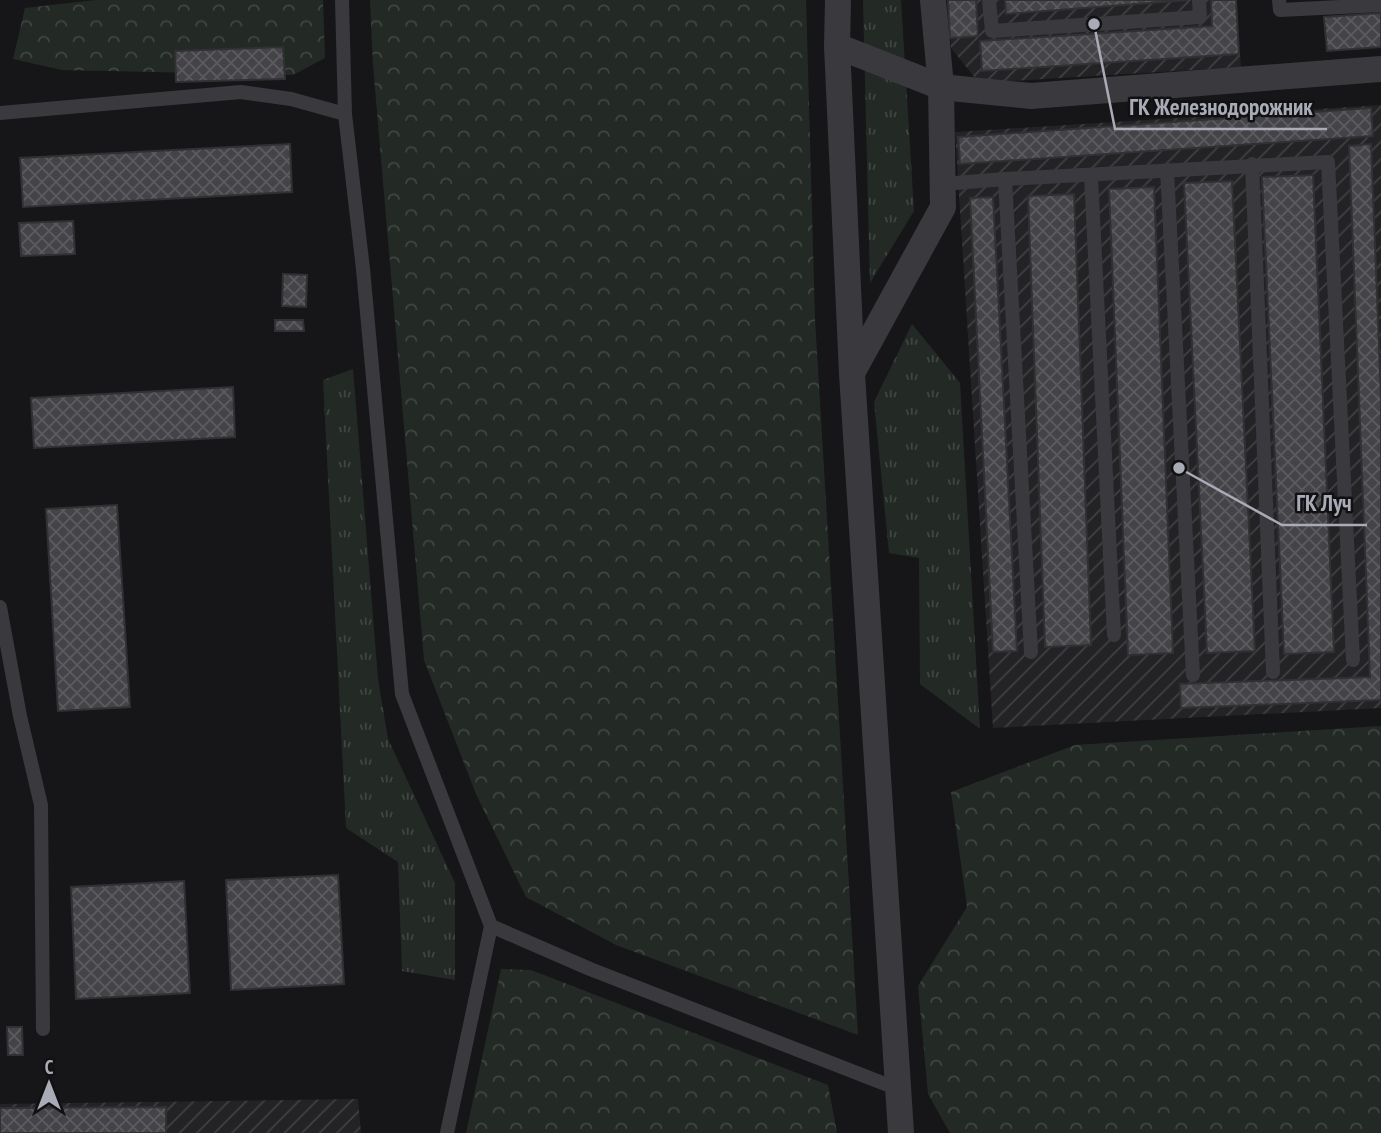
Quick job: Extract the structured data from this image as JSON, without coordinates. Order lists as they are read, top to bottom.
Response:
{
  "places": ["ГК Железнодорожник", "ГК Луч"],
  "north": "top"
}
